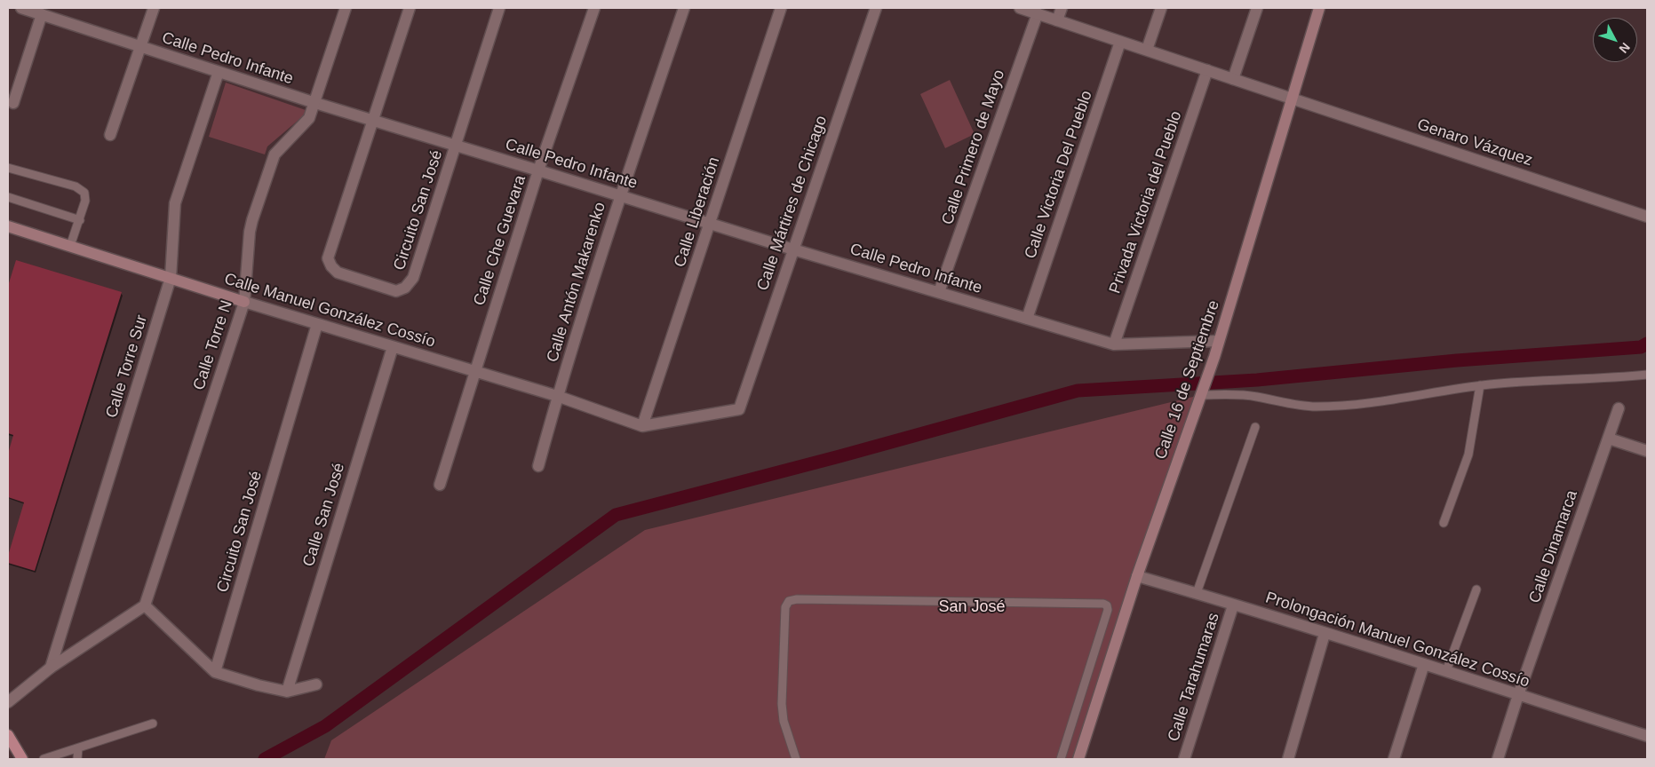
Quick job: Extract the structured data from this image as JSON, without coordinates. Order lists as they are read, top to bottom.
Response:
{
  "streets": {
    "main road": ["Calle Manuel González Cossío", "Calle 16 de Septiembre"],
    "street": [
      "Calle Pedro Infante",
      "Genaro Vázquez",
      "Calle Primero de Mayo",
      "Calle Victoria Del Pueblo",
      "Privada Victoria del Pueblo",
      "Calle Mártires de Chicago",
      "Circuito San José",
      "Calle Liberación",
      "Calle Che Guevara",
      "Calle Antón Makarenko",
      "Calle Torre N",
      "Calle Torre Sur",
      "Calle San José",
      "Calle Dinamarca",
      "Prolongación Manuel González Cossío",
      "Calle Tarahumaras"
    ]
  },
  "crossings": [
    ["Calle Pedro Infante", "Calle Primero de Mayo"],
    ["Calle Pedro Infante", "Calle Victoria Del Pueblo"],
    ["Calle Pedro Infante", "Privada Victoria del Pueblo"],
    ["Calle Pedro Infante", "Calle Mártires de Chicago"],
    ["Calle Pedro Infante", "Circuito San José"],
    ["Calle Pedro Infante", "Calle Liberación"],
    ["Calle Pedro Infante", "Calle Che Guevara"],
    ["Calle Pedro Infante", "Calle Antón Makarenko"],
    ["Calle Pedro Infante", "Calle Torre N"],
    ["Calle Pedro Infante", "Calle Torre Sur"],
    ["Calle Pedro Infante", "Calle 16 de Septiembre"],
    ["Genaro Vázquez", "Calle Primero de Mayo"],
    ["Genaro Vázquez", "Calle Victoria Del Pueblo"],
    ["Genaro Vázquez", "Privada Victoria del Pueblo"],
    ["Genaro Vázquez", "Calle 16 de Septiembre"],
    ["Calle Mártires de Chicago", "Calle Liberación"],
    ["Calle Mártires de Chicago", "Calle Manuel González Cossío"],
    ["Circuito San José", "Calle Manuel González Cossío"],
    ["Calle Liberación", "Calle Manuel González Cossío"],
    ["Calle Che Guevara", "Calle Manuel González Cossío"],
    ["Calle Antón Makarenko", "Calle Manuel González Cossío"],
    ["Calle Manuel González Cossío", "Calle Torre N"],
    ["Calle Manuel González Cossío", "Calle Torre Sur"],
    ["Calle Manuel González Cossío", "Calle San José"],
    ["Calle 16 de Septiembre", "Prolongación Manuel González Cossío"],
    ["Calle Dinamarca", "Prolongación Manuel González Cossío"],
    ["Prolongación Manuel González Cossío", "Calle Tarahumaras"]
  ],
  "parks": ["San José"],
  "north": "bottom right"
}
